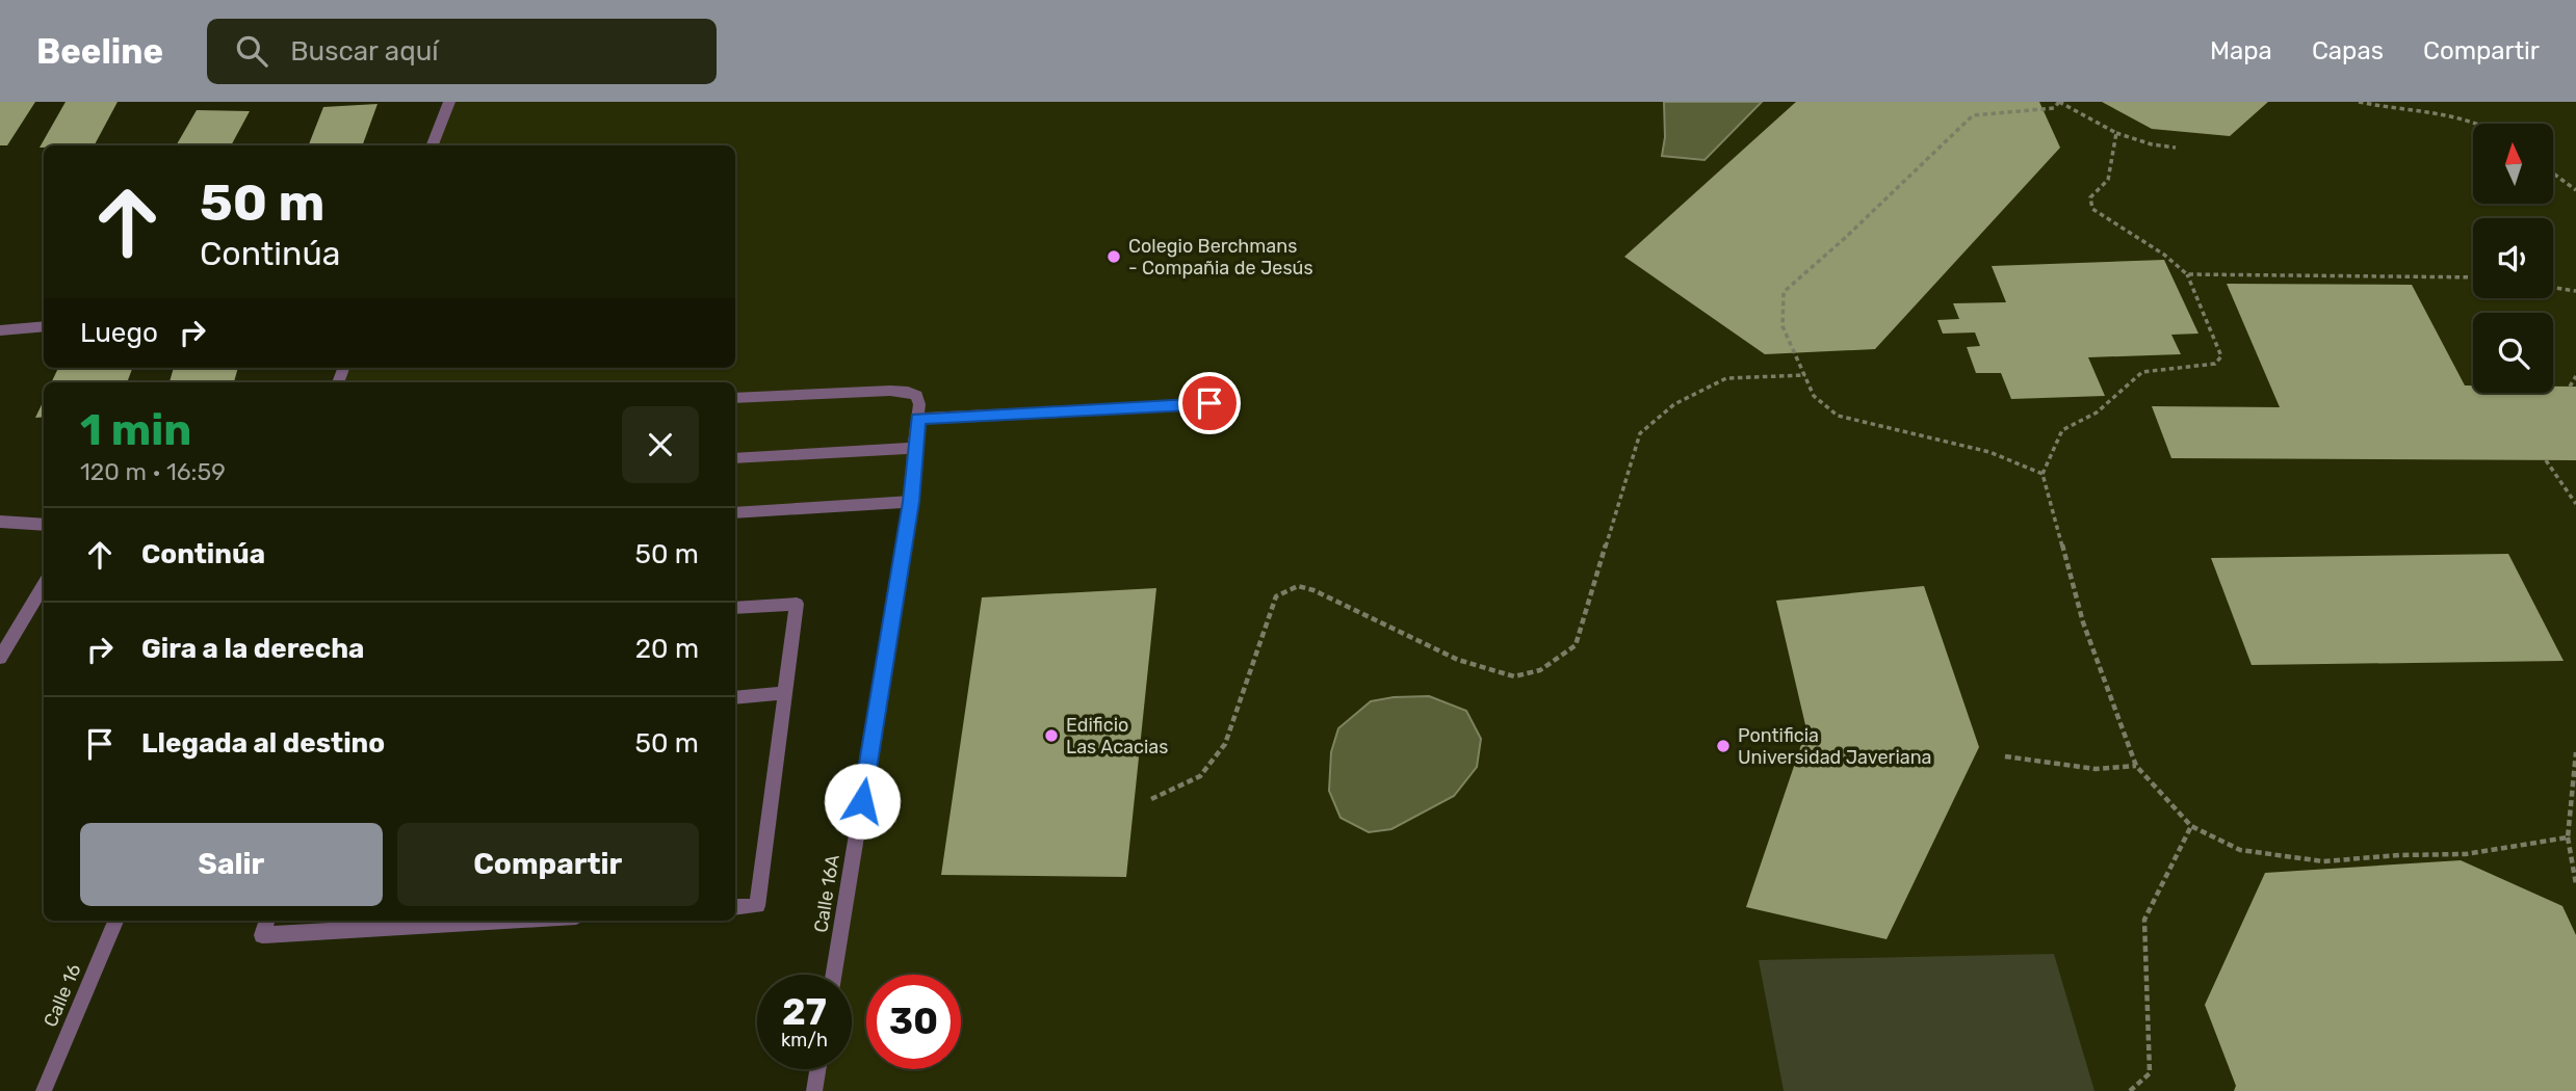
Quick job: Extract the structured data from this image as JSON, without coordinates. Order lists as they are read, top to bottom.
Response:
{
  "streets": {
    "street": ["Calle 16A", "Calle 16"]
  },
  "places": ["Colegio Berchmans - Compañia de Jesús", "Edificio Las Acacias", "Pontificia Universidad Javeriana"],
  "north": "top",
  "page": {
    "header": "Beeline",
    "search": "Buscar aquí",
    "nav": ["Mapa", "Capas", "Compartir"],
    "turn": ["50 m", "Continúa"],
    "then": "Luego",
    "heading": ["1 min", "120 m · 16:59"],
    "list": [
      {
        "name": "Continúa",
        "value": "50 m"
      },
      {
        "name": "Gira a la derecha",
        "value": "20 m"
      },
      {
        "name": "Llegada al destino",
        "value": "50 m"
      }
    ],
    "buttons": ["Salir", "Compartir"],
    "speed": "27 km/h",
    "limit": "30"
  }
}
